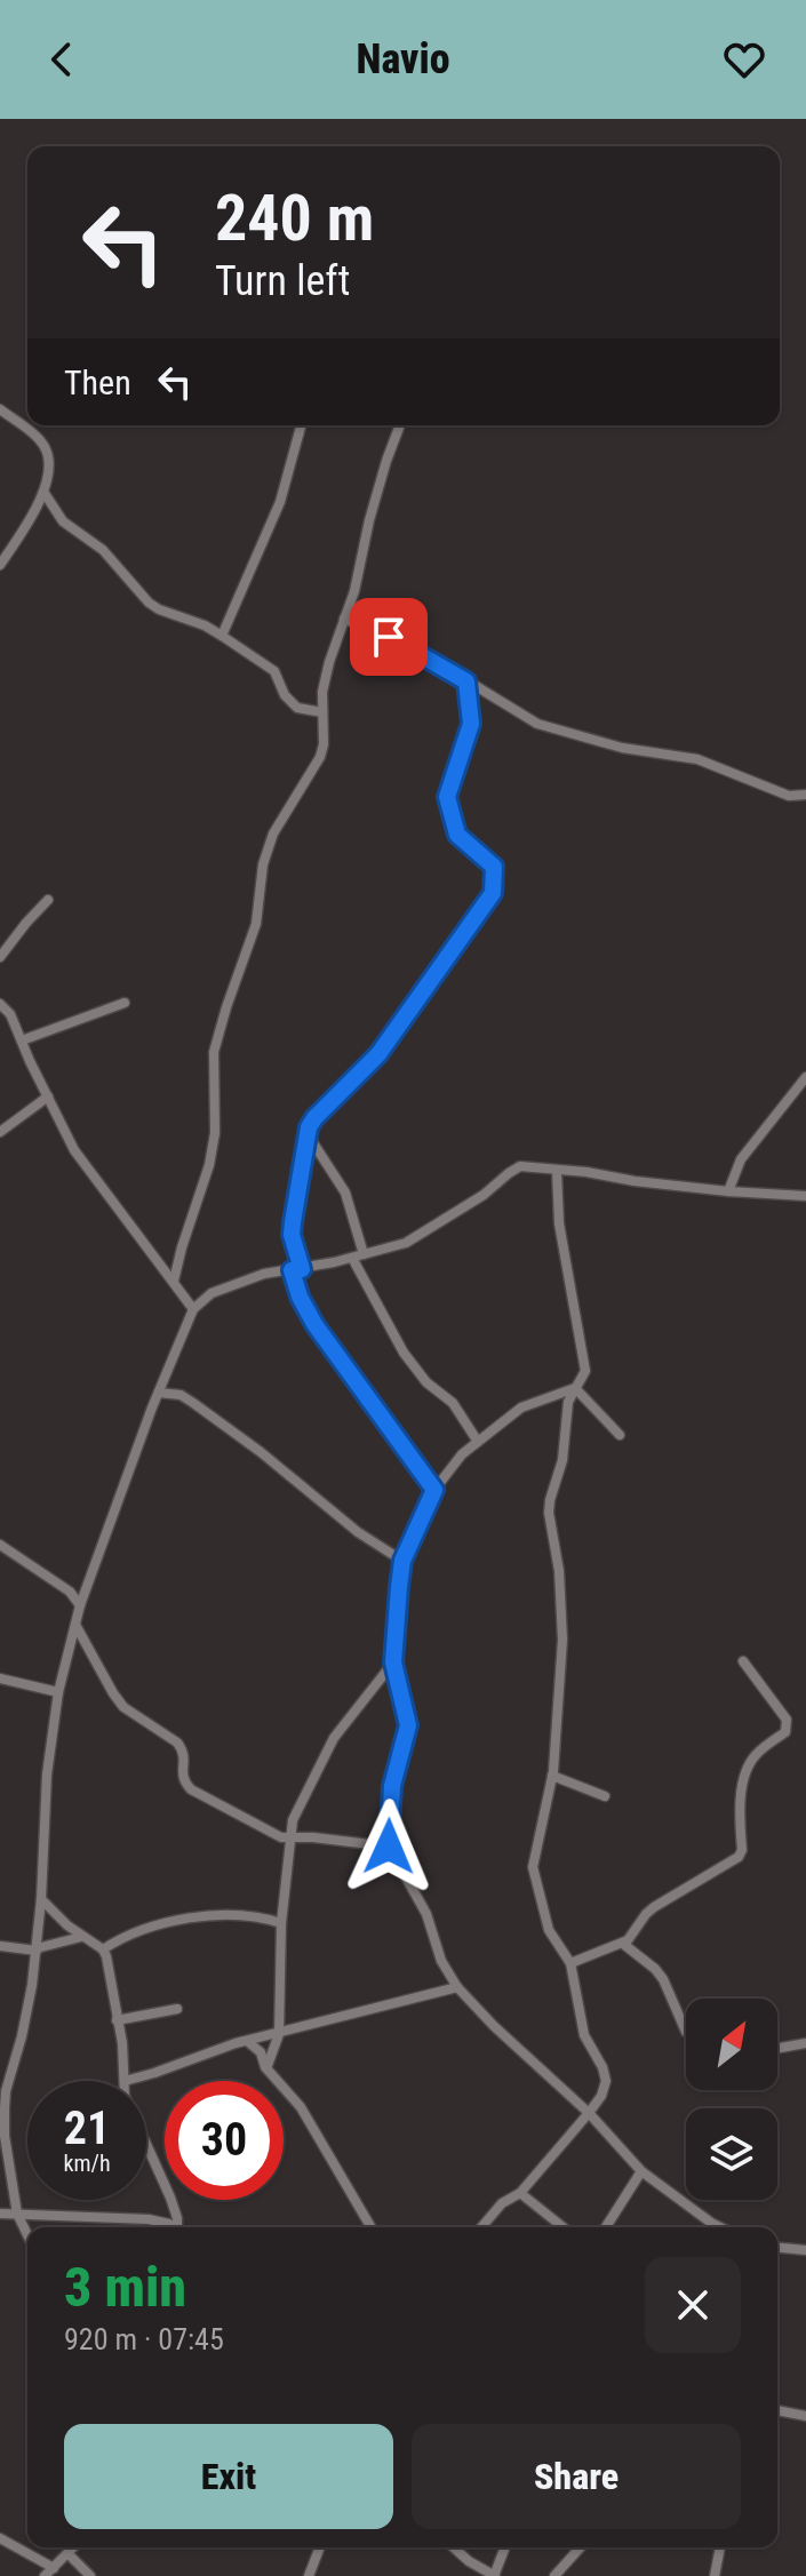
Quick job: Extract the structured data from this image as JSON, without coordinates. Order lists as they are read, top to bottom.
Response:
{
  "north": "top right",
  "page": {
    "header": "Navio",
    "turn": ["240 m", "Turn left"],
    "then": "Then",
    "speed": "21 km/h",
    "limit": "30",
    "heading": ["3 min", "920 m · 07:45"],
    "buttons": ["Exit", "Share"]
  }
}
